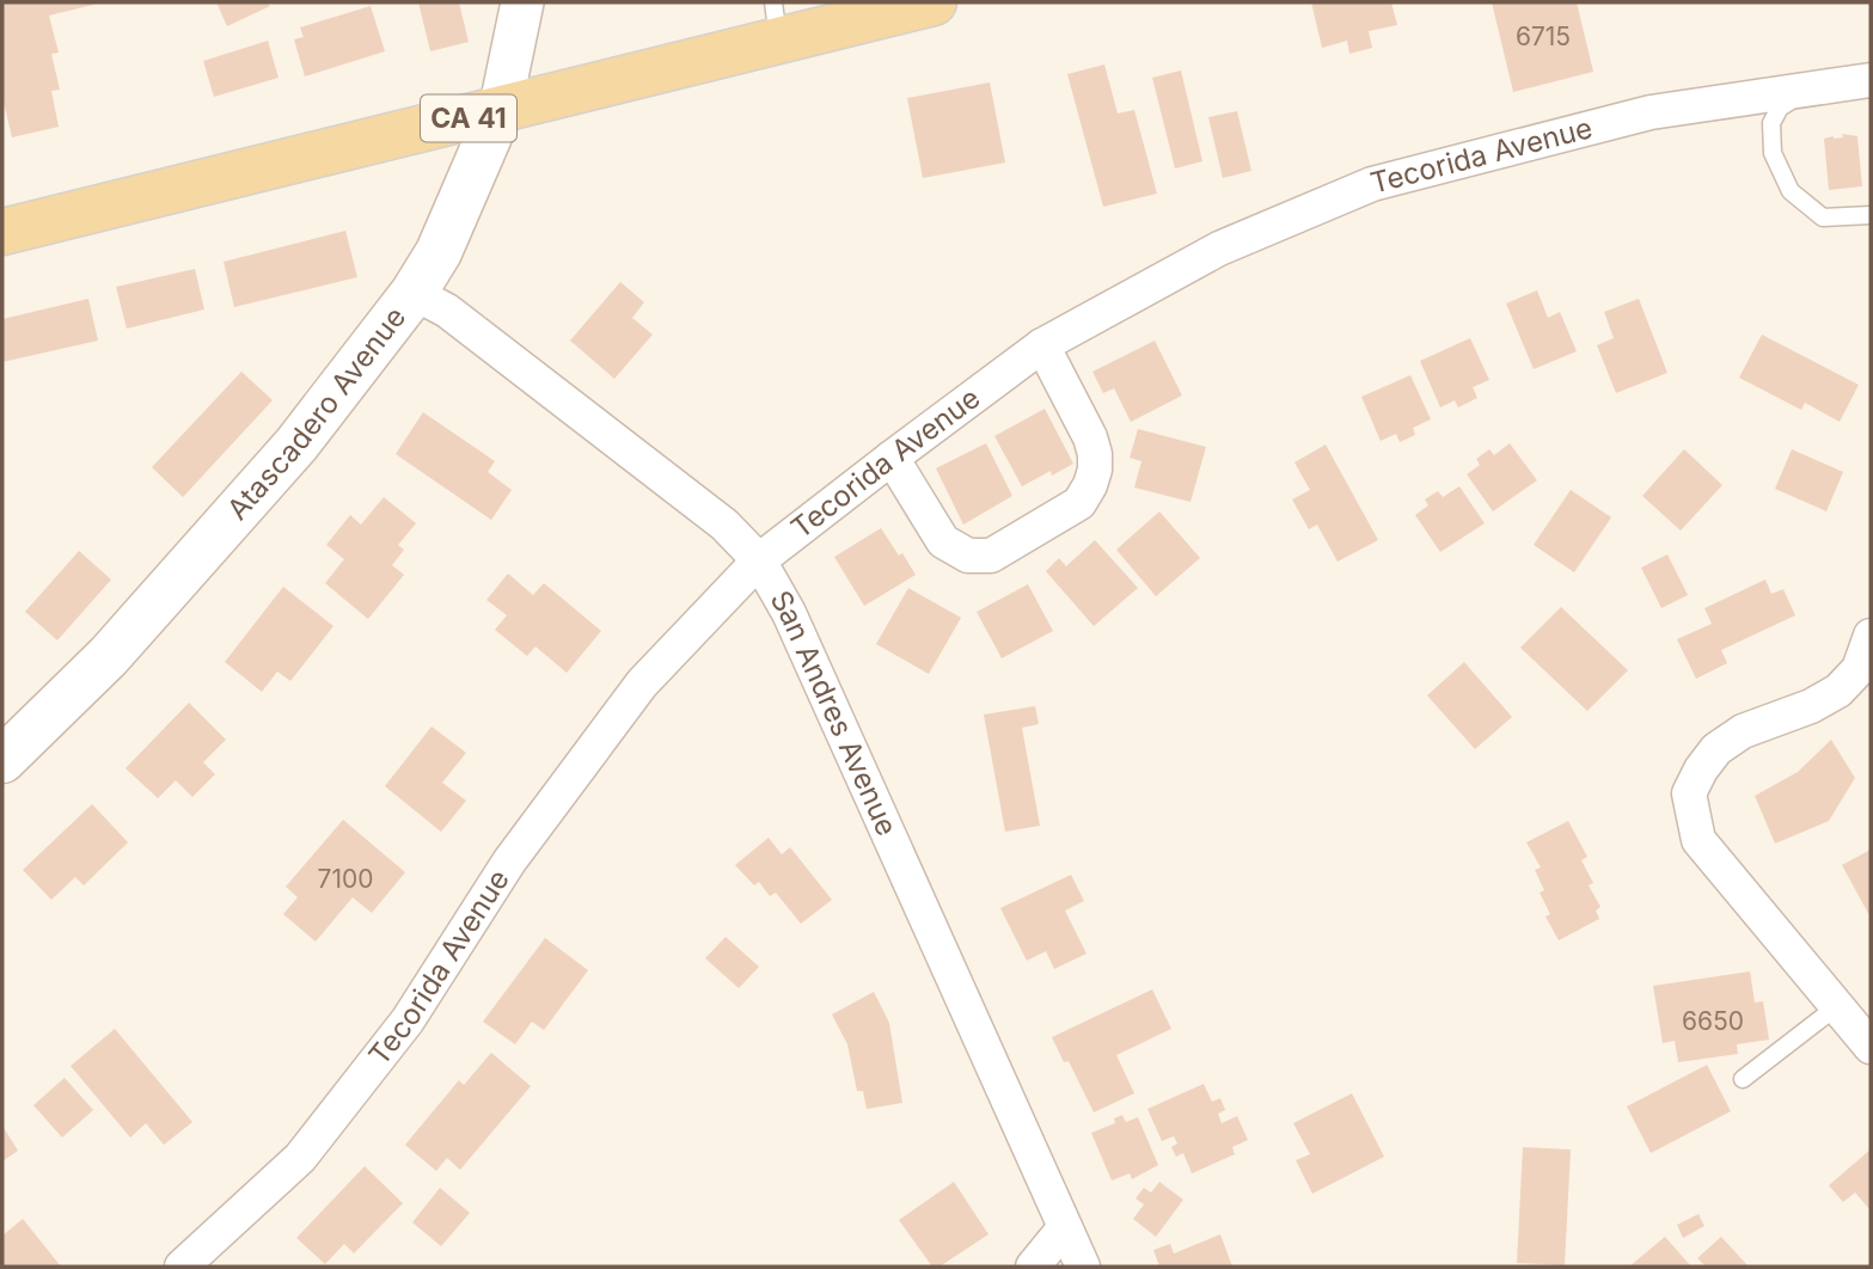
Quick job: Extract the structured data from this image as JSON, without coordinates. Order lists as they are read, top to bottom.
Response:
{
  "streets": {
    "main road": ["CA 41", "Atascadero Avenue"],
    "street": ["Tecorida Avenue", "San Andres Avenue"]
  },
  "crossings": [
    ["CA 41", "Atascadero Avenue"],
    ["Tecorida Avenue", "San Andres Avenue"],
    ["Atascadero Avenue", "San Andres Avenue"]
  ],
  "house_numbers": ["6715", "7100", "6650"]
}
